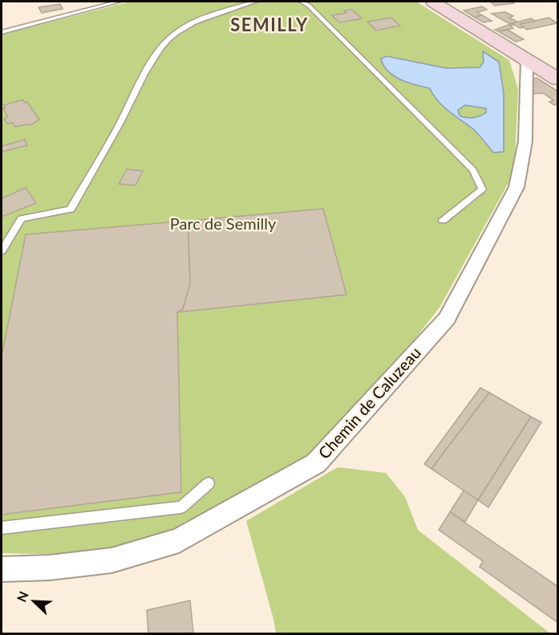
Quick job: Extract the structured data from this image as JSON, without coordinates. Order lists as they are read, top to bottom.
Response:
{
  "streets": {
    "street": ["Chemin de Caluzeau"]
  },
  "districts": ["SEMILLY"],
  "parks": ["Parc de Semilly"],
  "north": "top left"
}
